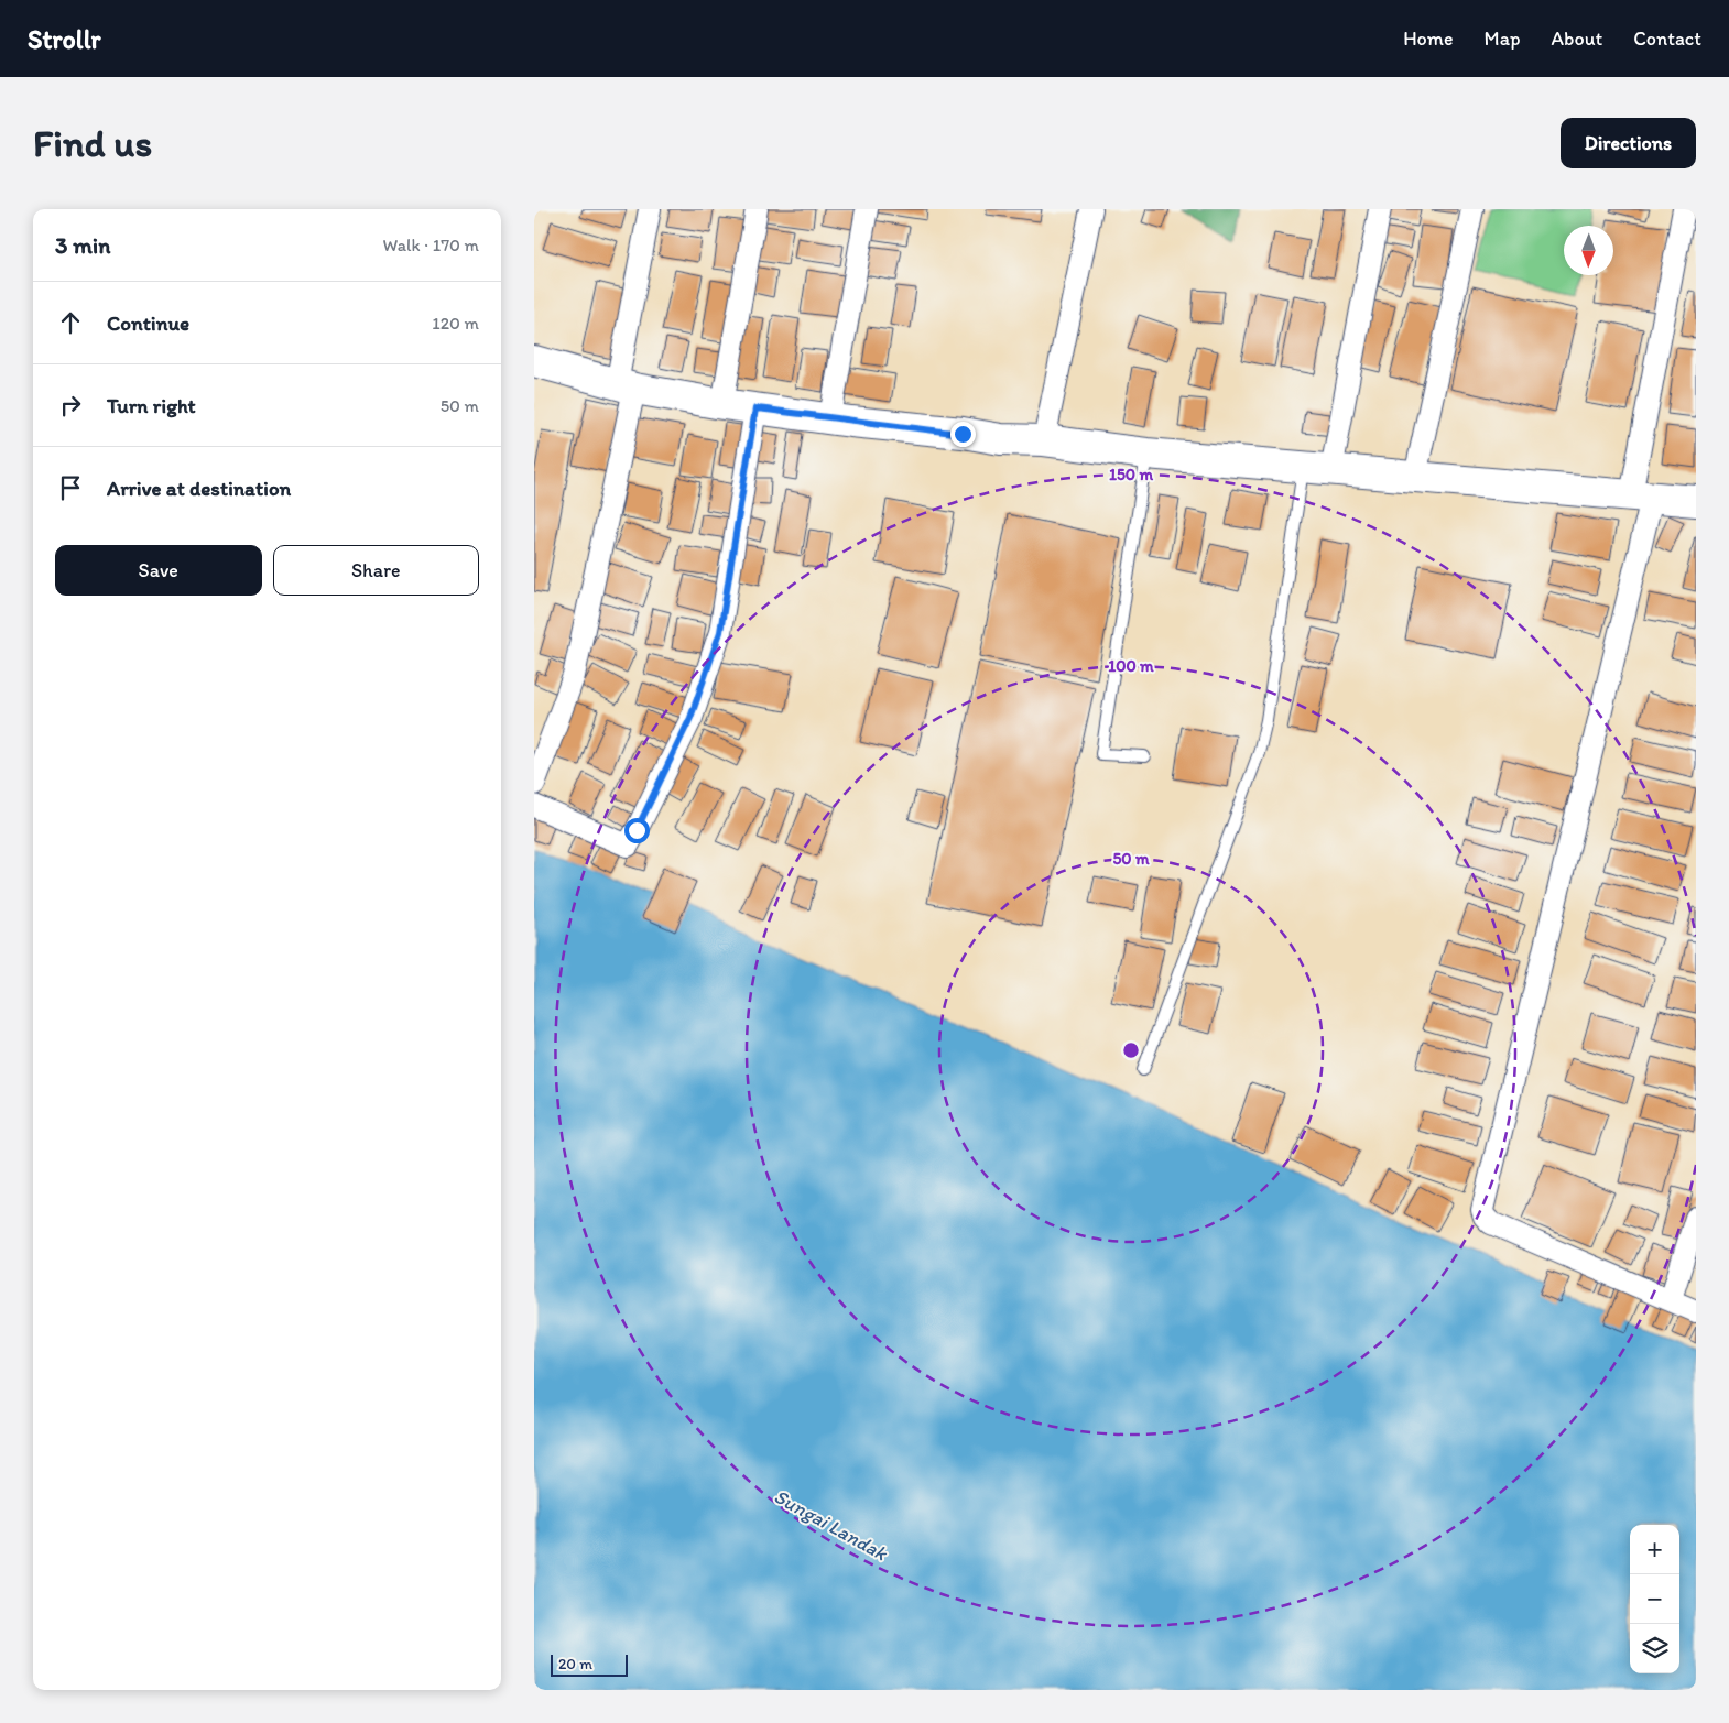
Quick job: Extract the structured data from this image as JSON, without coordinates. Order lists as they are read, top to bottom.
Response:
{
  "water": ["Sungai Landak"],
  "scale_bar": "20 m",
  "north": "bottom",
  "page": {
    "header": "Strollr",
    "nav": [
      "Home",
      "Map",
      "About",
      "Contact"
    ],
    "buttons": [
      "Directions",
      ["Save", "Share"]
    ],
    "title": "Find us",
    "heading": ["3 min", "Walk · 170 m"],
    "list": [
      ["Continue", "120 m"],
      ["Turn right", "50 m"],
      "Arrive at destination"
    ],
    "map_buttons": ["+", "−"],
    "scale": "20 m"
  },
  "rings": ["150 m", "100 m", "50 m"]
}
